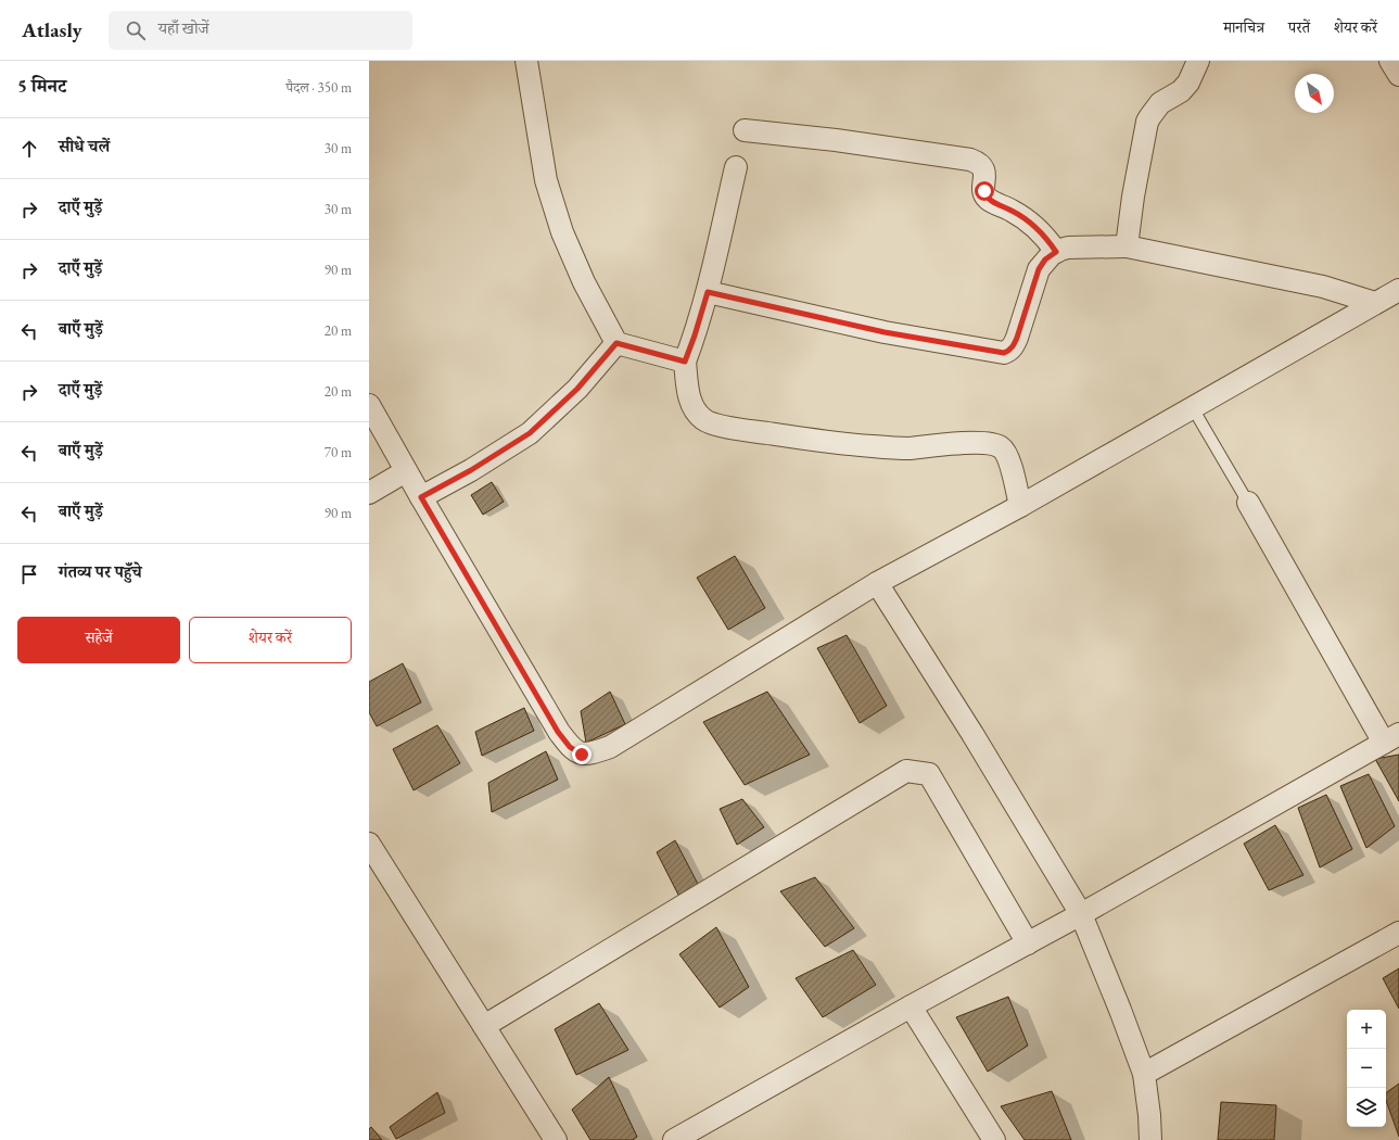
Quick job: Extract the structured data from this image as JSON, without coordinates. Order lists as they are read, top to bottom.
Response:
{
  "north": "bottom right",
  "page": {
    "header": "Atlasly",
    "search": "यहाँ खोजें",
    "nav": ["मानचित्र", "परतें", "शेयर करें"],
    "heading": ["5 मिनट", "पैदल · 350 m"],
    "list": [
      ["सीधे चलें", "30 m"],
      ["दाएँ मुड़ें", "30 m"],
      ["दाएँ मुड़ें", "90 m"],
      ["बाएँ मुड़ें", "20 m"],
      ["दाएँ मुड़ें", "20 m"],
      ["बाएँ मुड़ें", "70 m"],
      ["बाएँ मुड़ें", "90 m"],
      "गंतव्य पर पहुँचे"
    ],
    "buttons": ["सहेजें", "शेयर करें"],
    "map_buttons": ["+", "−"]
  }
}
